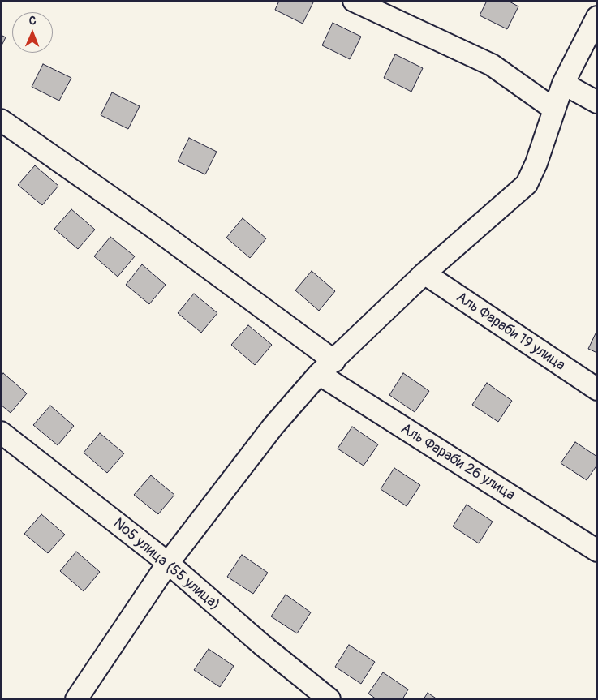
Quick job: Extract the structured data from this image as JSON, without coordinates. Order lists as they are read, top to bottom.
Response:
{
  "streets": {
    "street": ["Аль Фараби 19 улица", "Аль Фараби 26 улица", "№5 улица (55 улица)"]
  },
  "north": "top"
}
